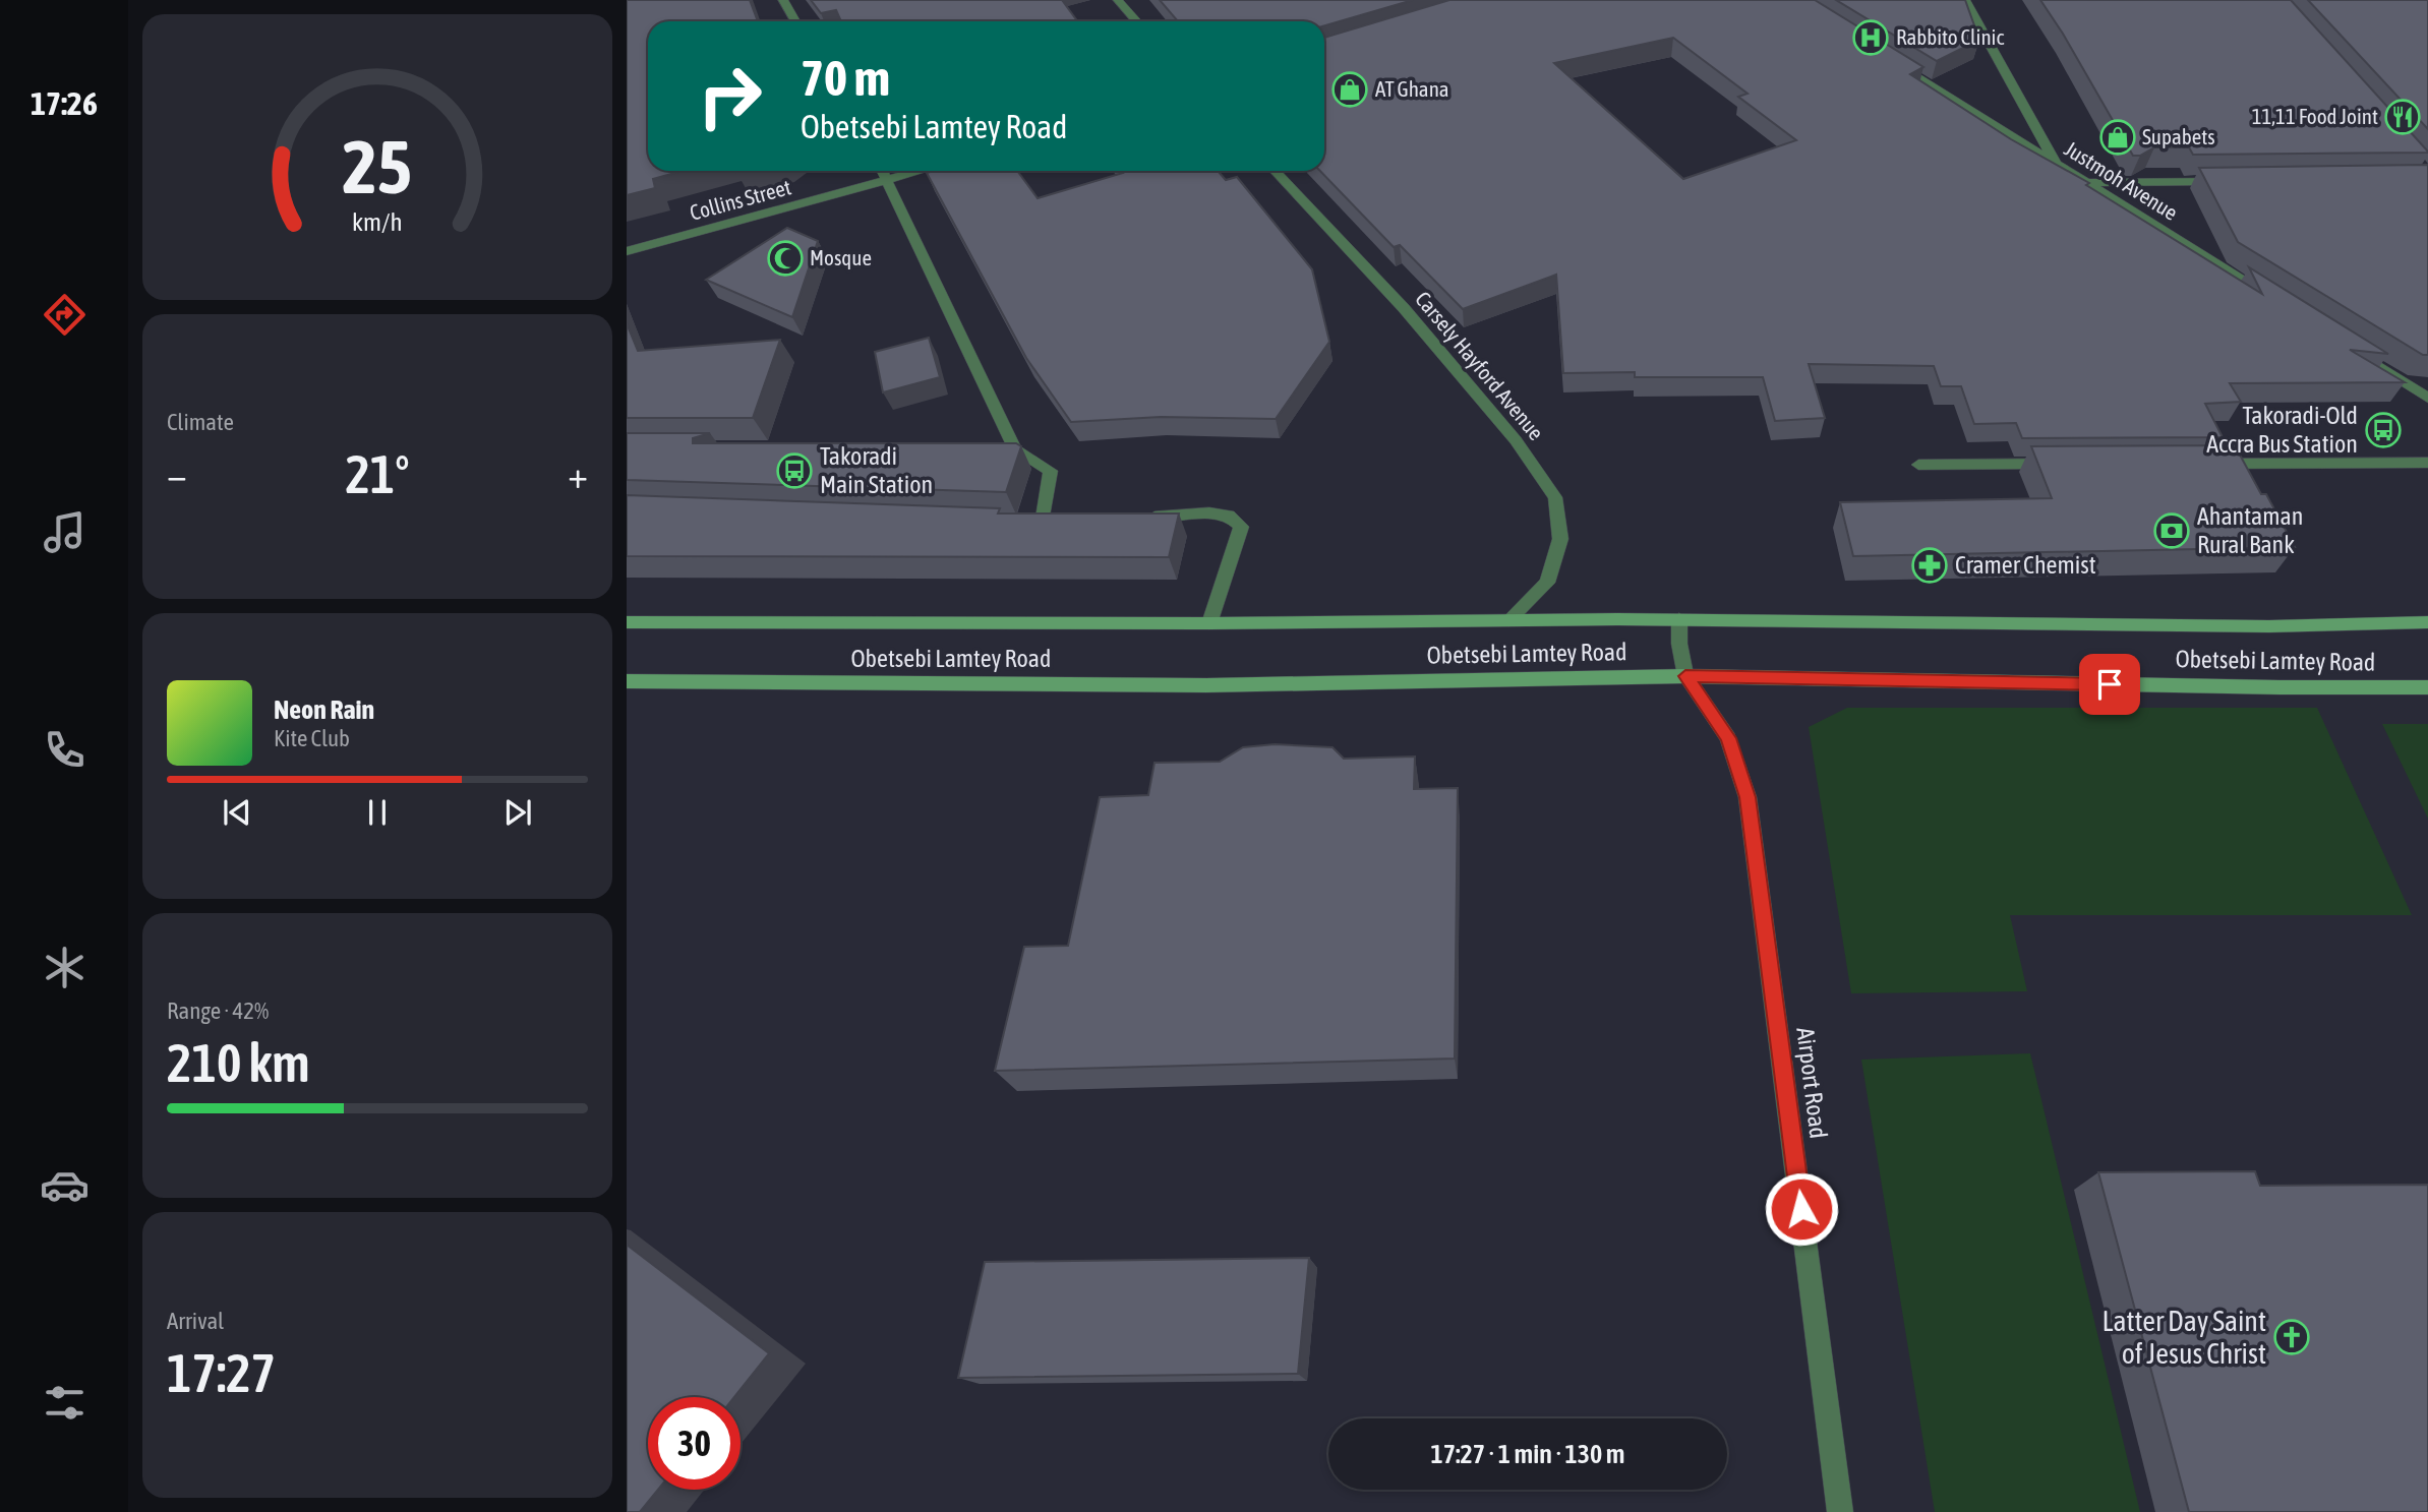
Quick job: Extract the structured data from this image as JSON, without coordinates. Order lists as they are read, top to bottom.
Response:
{
  "streets": {
    "main road": ["Obetsebi Lamtey Road"],
    "street": [
      "Justmoh Avenue",
      "Collins Street",
      "Carsely Hayford Avenue",
      "Airport Road"
    ]
  },
  "crossings": [
    ["Carsely Hayford Avenue", "Obetsebi Lamtey Road"],
    ["Obetsebi Lamtey Road", "Airport Road"]
  ],
  "places": {
    "hospital": ["Rabbito Clinic"],
    "shop": ["AT Ghana", "Supabets"],
    "restaurant": ["11,11 Food Joint"],
    "mosque": ["Mosque"],
    "bus stop": ["Takoradi-Old Accra Bus Station", "Takoradi Main Station"],
    "bank": ["Ahantaman Rural Bank"],
    "pharmacy": ["Cramer Chemist"],
    "church": ["Latter Day Saint of Jesus Christ"]
  },
  "page": {
    "tabs": "17:26",
    "turn": ["70 m", "Obetsebi Lamtey Road"],
    "tile": [
      "Climate",
      ["Range · 42%", "210 km"],
      ["Arrival", "17:27"]
    ],
    "heat": ["−", "21°", "+"],
    "song": ["Neon Rain", "Kite Club"],
    "limit": "30",
    "trip": "17:27 · 1 min · 130 m",
    "gauge": ["25", "km/h"]
  }
}
